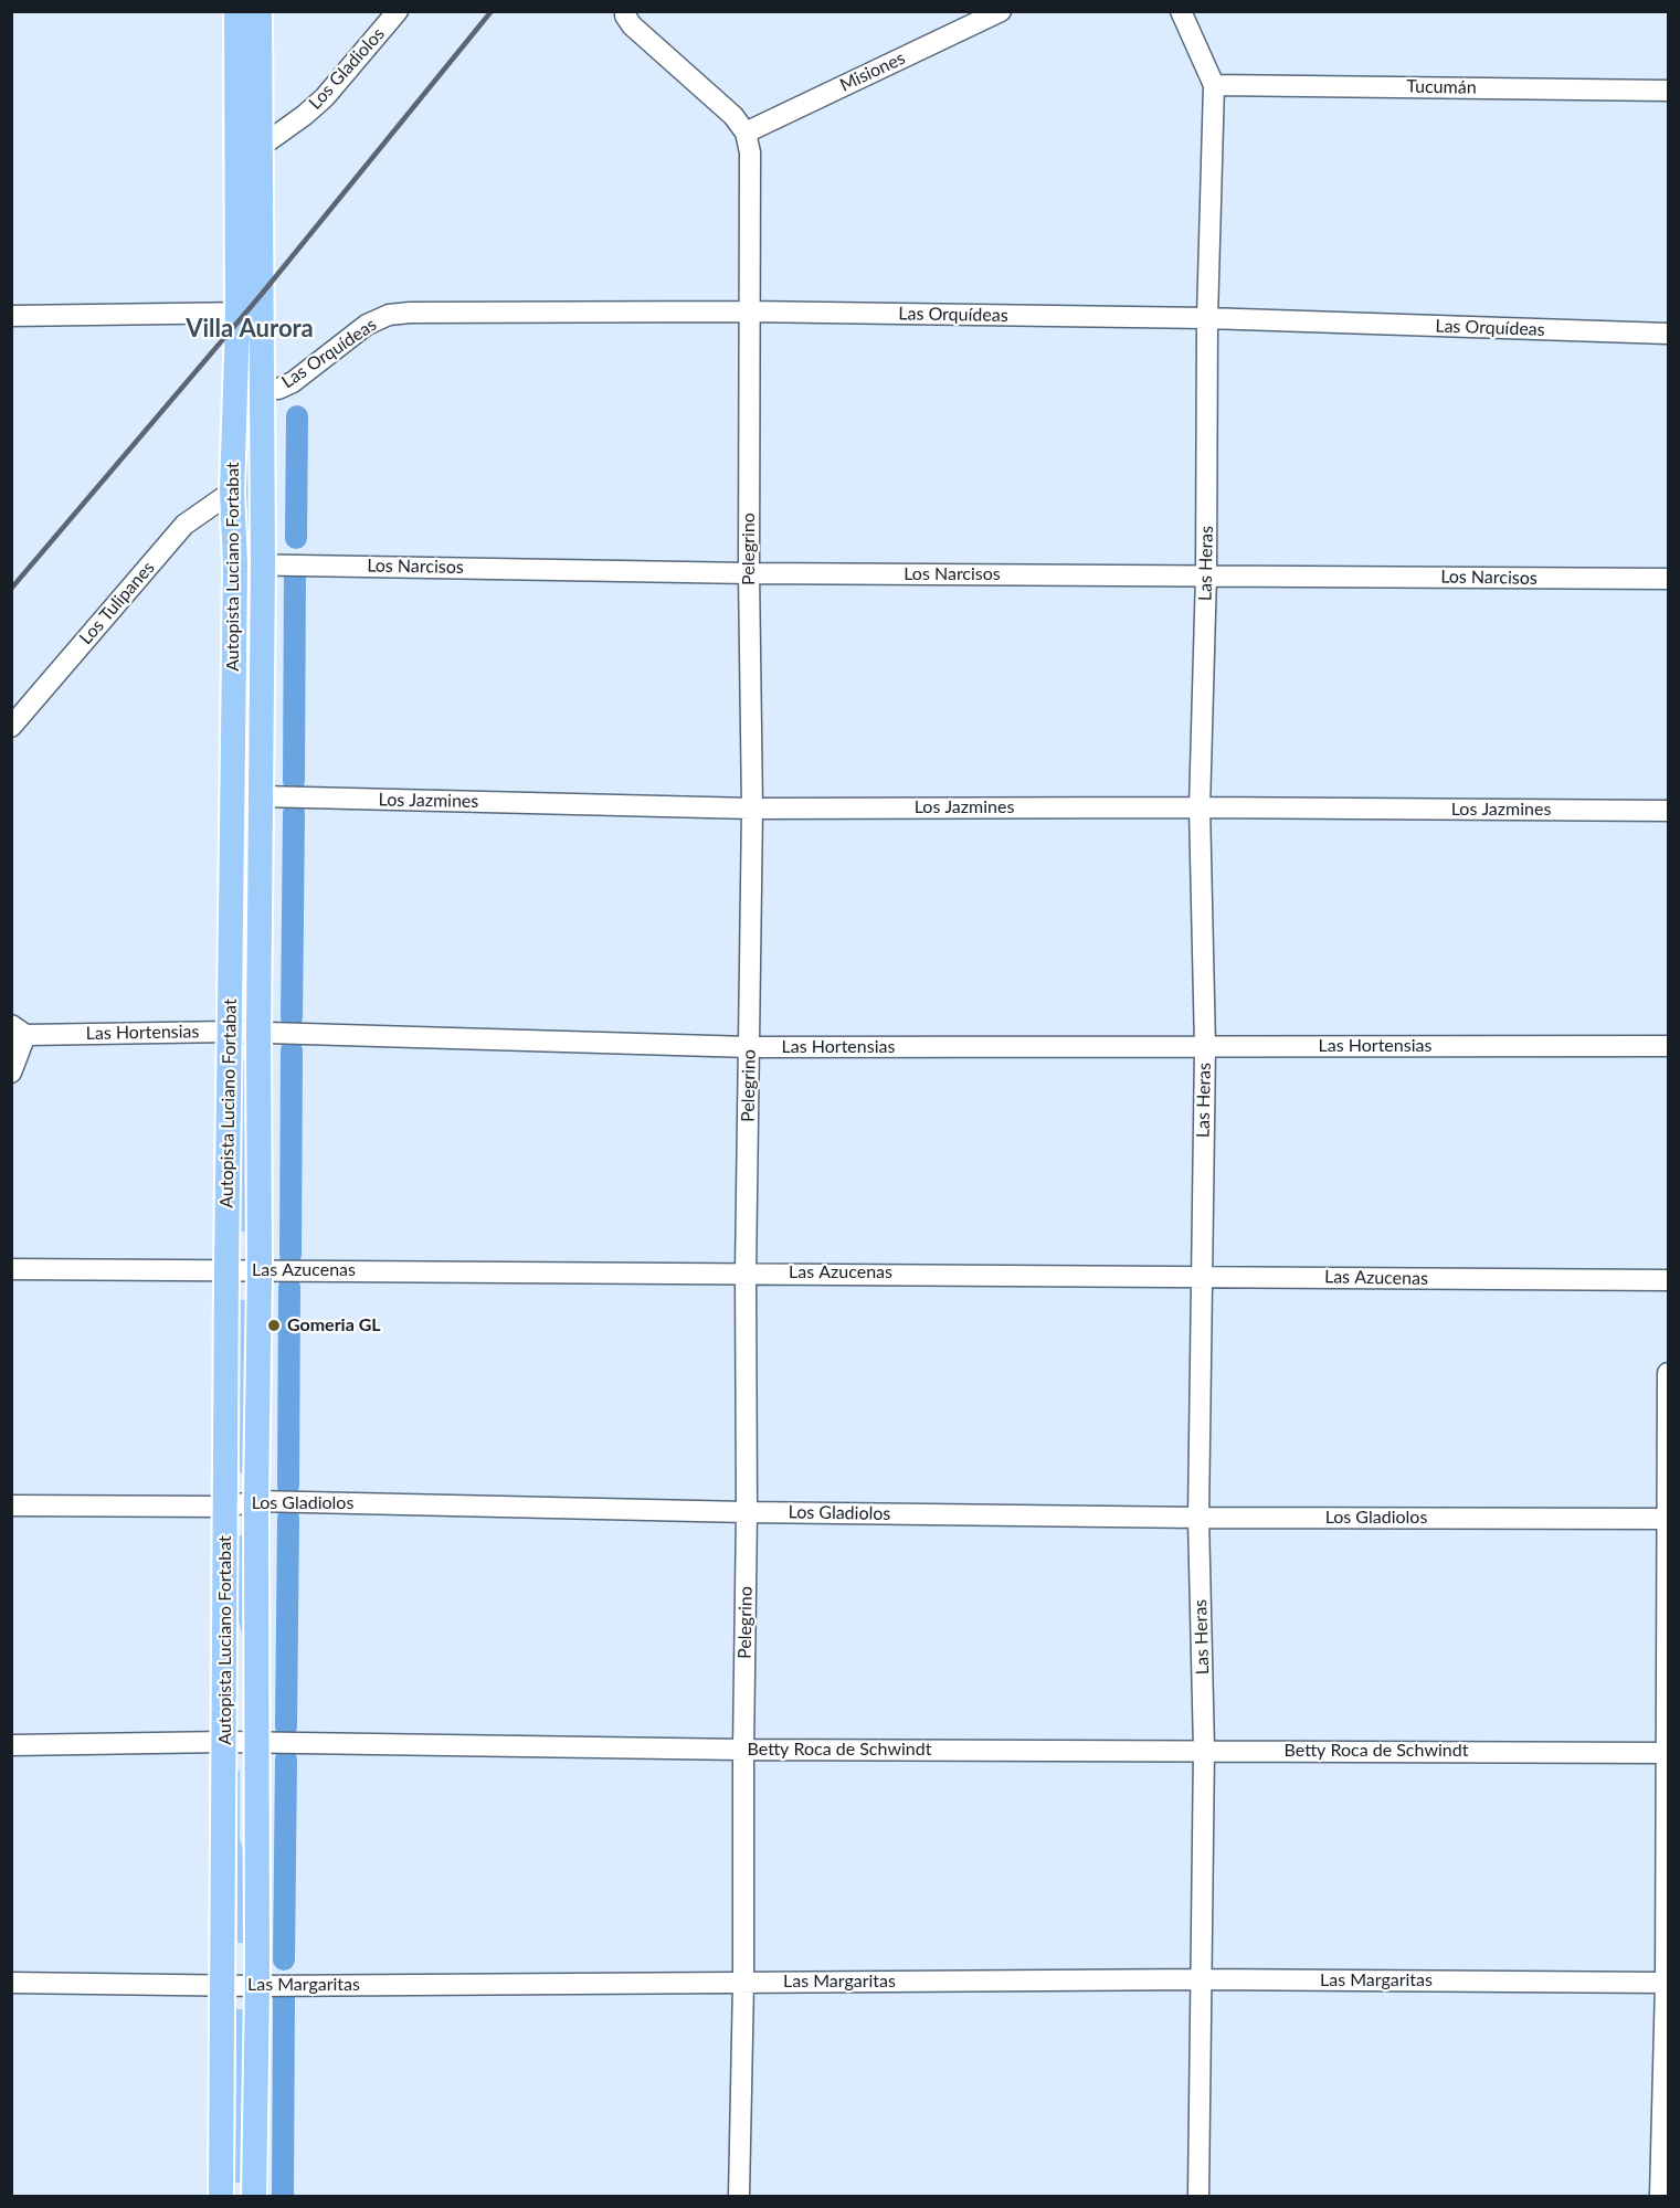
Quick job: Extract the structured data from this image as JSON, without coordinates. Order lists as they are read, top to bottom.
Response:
{
  "streets": {
    "main road": ["Autopista Luciano Fortabat"],
    "street": [
      "Los Gladiolos",
      "Misiones",
      "Tucumán",
      "Las Orquídeas",
      "Pelegrino",
      "Las Heras",
      "Los Narcisos",
      "Los Tulipanes",
      "Los Jazmines",
      "Las Hortensias",
      "Las Azucenas",
      "Betty Roca de Schwindt",
      "Las Margaritas"
    ]
  },
  "crossings": [
    ["Los Gladiolos", "Pelegrino"],
    ["Los Gladiolos", "Las Heras"],
    ["Los Gladiolos", "Autopista Luciano Fortabat"],
    ["Misiones", "Pelegrino"],
    ["Tucumán", "Las Heras"],
    ["Las Orquídeas", "Pelegrino"],
    ["Las Orquídeas", "Las Heras"],
    ["Las Orquídeas", "Autopista Luciano Fortabat"],
    ["Pelegrino", "Los Narcisos"],
    ["Pelegrino", "Los Jazmines"],
    ["Pelegrino", "Las Hortensias"],
    ["Pelegrino", "Las Azucenas"],
    ["Pelegrino", "Betty Roca de Schwindt"],
    ["Pelegrino", "Las Margaritas"],
    ["Las Heras", "Los Narcisos"],
    ["Las Heras", "Los Jazmines"],
    ["Las Heras", "Las Hortensias"],
    ["Las Heras", "Las Azucenas"],
    ["Las Heras", "Betty Roca de Schwindt"],
    ["Las Heras", "Las Margaritas"],
    ["Autopista Luciano Fortabat", "Los Narcisos"],
    ["Autopista Luciano Fortabat", "Los Tulipanes"],
    ["Autopista Luciano Fortabat", "Los Jazmines"],
    ["Autopista Luciano Fortabat", "Las Hortensias"],
    ["Autopista Luciano Fortabat", "Las Azucenas"],
    ["Autopista Luciano Fortabat", "Betty Roca de Schwindt"],
    ["Autopista Luciano Fortabat", "Las Margaritas"]
  ],
  "districts": ["Villa Aurora"],
  "places": ["Gomeria GL"]
}
